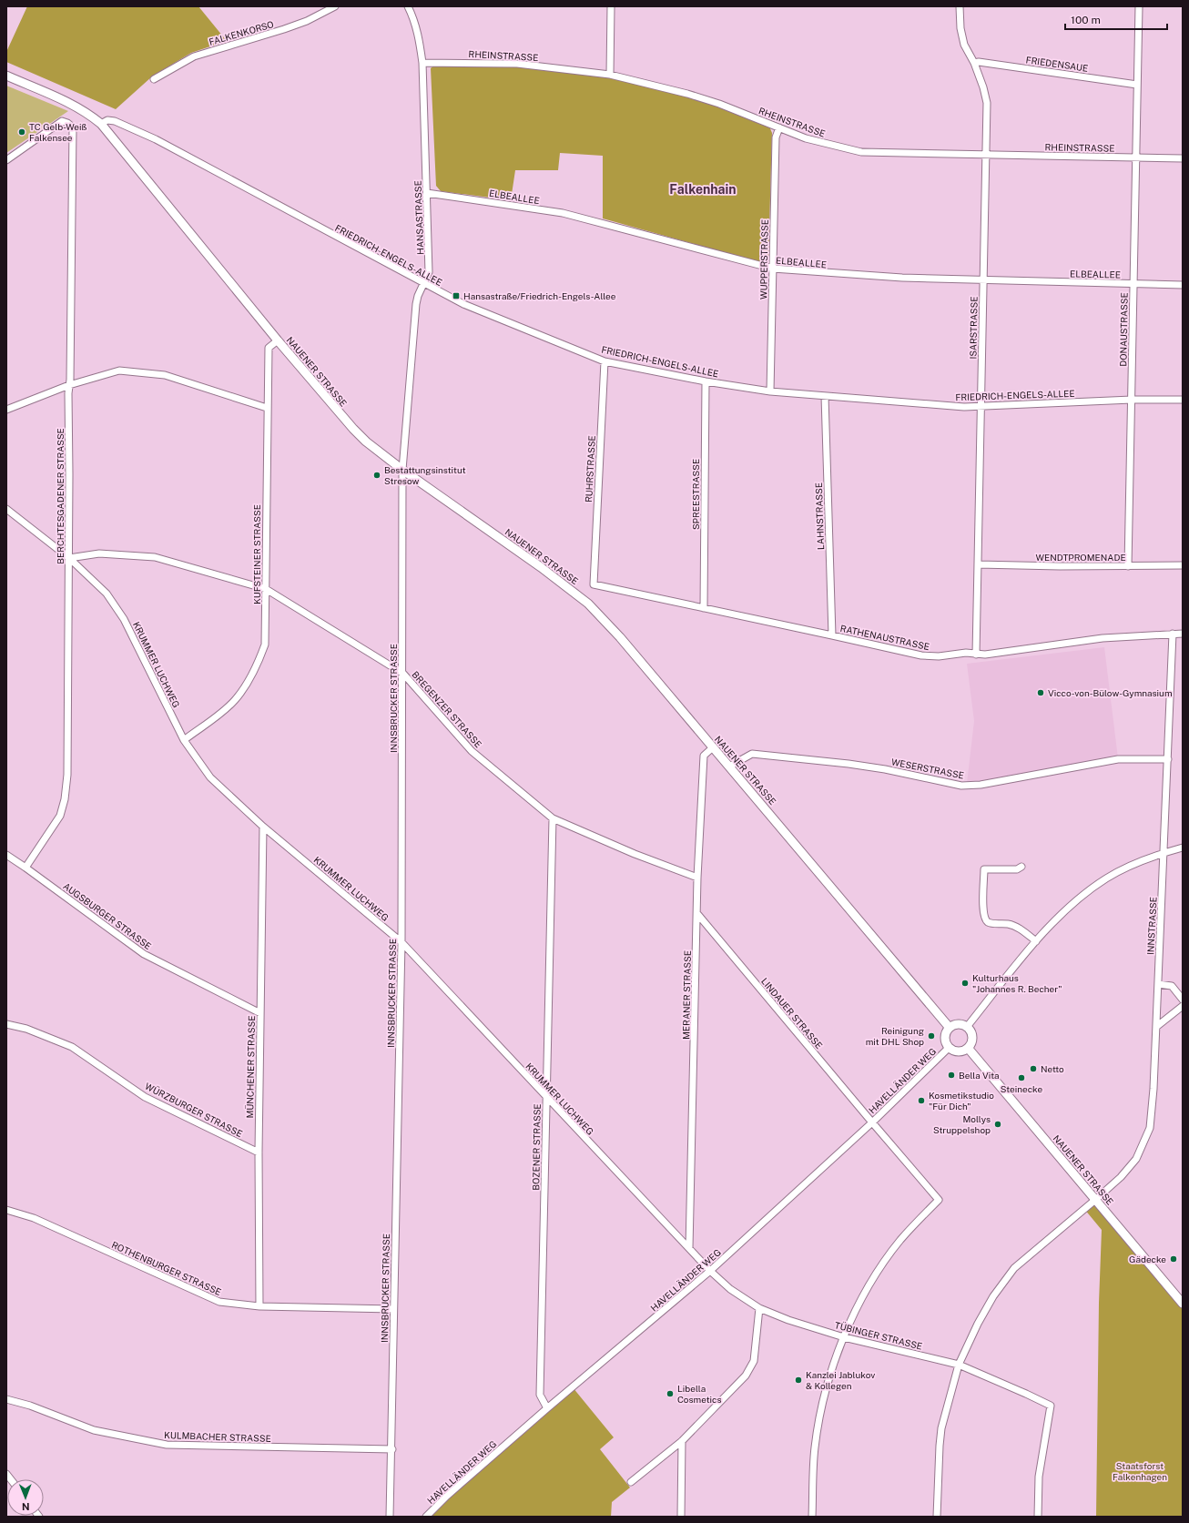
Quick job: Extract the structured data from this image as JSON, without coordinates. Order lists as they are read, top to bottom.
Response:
{
  "streets": {
    "main road": ["NAUENER STRASSE"],
    "street": [
      "FALKENKORSO",
      "RHEINSTRASSE",
      "FRIEDENSAUE",
      "ELBEALLEE",
      "HANSASTRASSE",
      "FRIEDRICH-ENGELS-ALLEE",
      "WUPPERSTRASSE",
      "ISARSTRASSE",
      "DONAUSTRASSE",
      "RUHRSTRASSE",
      "SPREESTRASSE",
      "BERCHTESGADENER STRASSE",
      "LAHNSTRASSE",
      "KUFSTEINER STRASSE",
      "WENDTPROMENADE",
      "RATHENAUSTRASSE",
      "KRUMMER LUCHWEG",
      "INNSBRUCKER STRASSE",
      "BREGENZER STRASSE",
      "WESERSTRASSE",
      "AUGSBURGER STRASSE",
      "INNSTRASSE",
      "MERANER STRASSE",
      "LINDAUER STRASSE",
      "MÜNCHENER STRASSE",
      "HAVELLÄNDER WEG",
      "WÜRZBURGER STRASSE",
      "BOZENER STRASSE",
      "ROTHENBURGER STRASSE",
      "TÜBINGER STRASSE",
      "KULMBACHER STRASSE"
    ]
  },
  "crossings": [
    ["RHEINSTRASSE", "HANSASTRASSE"],
    ["RHEINSTRASSE", "WUPPERSTRASSE"],
    ["RHEINSTRASSE", "ISARSTRASSE"],
    ["RHEINSTRASSE", "DONAUSTRASSE"],
    ["FRIEDENSAUE", "ISARSTRASSE"],
    ["FRIEDENSAUE", "DONAUSTRASSE"],
    ["ELBEALLEE", "HANSASTRASSE"],
    ["ELBEALLEE", "WUPPERSTRASSE"],
    ["ELBEALLEE", "ISARSTRASSE"],
    ["ELBEALLEE", "DONAUSTRASSE"],
    ["HANSASTRASSE", "FRIEDRICH-ENGELS-ALLEE"],
    ["HANSASTRASSE", "NAUENER STRASSE"],
    ["HANSASTRASSE", "INNSBRUCKER STRASSE"],
    ["FRIEDRICH-ENGELS-ALLEE", "WUPPERSTRASSE"],
    ["FRIEDRICH-ENGELS-ALLEE", "ISARSTRASSE"],
    ["FRIEDRICH-ENGELS-ALLEE", "DONAUSTRASSE"],
    ["FRIEDRICH-ENGELS-ALLEE", "NAUENER STRASSE"],
    ["FRIEDRICH-ENGELS-ALLEE", "RUHRSTRASSE"],
    ["FRIEDRICH-ENGELS-ALLEE", "SPREESTRASSE"],
    ["FRIEDRICH-ENGELS-ALLEE", "LAHNSTRASSE"],
    ["ISARSTRASSE", "WENDTPROMENADE"],
    ["ISARSTRASSE", "RATHENAUSTRASSE"],
    ["DONAUSTRASSE", "WENDTPROMENADE"],
    ["NAUENER STRASSE", "KUFSTEINER STRASSE"],
    ["NAUENER STRASSE", "INNSBRUCKER STRASSE"],
    ["NAUENER STRASSE", "WESERSTRASSE"],
    ["NAUENER STRASSE", "INNSTRASSE"],
    ["NAUENER STRASSE", "MERANER STRASSE"],
    ["NAUENER STRASSE", "HAVELLÄNDER WEG"],
    ["RUHRSTRASSE", "RATHENAUSTRASSE"],
    ["SPREESTRASSE", "RATHENAUSTRASSE"],
    ["BERCHTESGADENER STRASSE", "KRUMMER LUCHWEG"],
    ["BERCHTESGADENER STRASSE", "BREGENZER STRASSE"],
    ["BERCHTESGADENER STRASSE", "AUGSBURGER STRASSE"],
    ["LAHNSTRASSE", "RATHENAUSTRASSE"],
    ["KUFSTEINER STRASSE", "KRUMMER LUCHWEG"],
    ["KUFSTEINER STRASSE", "BREGENZER STRASSE"],
    ["RATHENAUSTRASSE", "INNSTRASSE"],
    ["KRUMMER LUCHWEG", "INNSBRUCKER STRASSE"],
    ["KRUMMER LUCHWEG", "BREGENZER STRASSE"],
    ["KRUMMER LUCHWEG", "MERANER STRASSE"],
    ["KRUMMER LUCHWEG", "MÜNCHENER STRASSE"],
    ["KRUMMER LUCHWEG", "HAVELLÄNDER WEG"],
    ["KRUMMER LUCHWEG", "BOZENER STRASSE"],
    ["KRUMMER LUCHWEG", "TÜBINGER STRASSE"],
    ["INNSBRUCKER STRASSE", "BREGENZER STRASSE"],
    ["INNSBRUCKER STRASSE", "ROTHENBURGER STRASSE"],
    ["INNSBRUCKER STRASSE", "KULMBACHER STRASSE"],
    ["BREGENZER STRASSE", "MERANER STRASSE"],
    ["BREGENZER STRASSE", "BOZENER STRASSE"],
    ["WESERSTRASSE", "INNSTRASSE"],
    ["AUGSBURGER STRASSE", "MÜNCHENER STRASSE"],
    ["INNSTRASSE", "TÜBINGER STRASSE"],
    ["MERANER STRASSE", "LINDAUER STRASSE"],
    ["LINDAUER STRASSE", "HAVELLÄNDER WEG"],
    ["LINDAUER STRASSE", "TÜBINGER STRASSE"],
    ["MÜNCHENER STRASSE", "WÜRZBURGER STRASSE"],
    ["MÜNCHENER STRASSE", "ROTHENBURGER STRASSE"],
    ["HAVELLÄNDER WEG", "BOZENER STRASSE"],
    ["HAVELLÄNDER WEG", "TÜBINGER STRASSE"]
  ],
  "districts": ["Falkenhain"],
  "parks": ["Staatsforst Falkenhagen"],
  "places": {
    "other": [
      "TC Gelb-Weiß Falkensee",
      "Bestattungsinstitut Stresow",
      "Vicco-von-Bülow-Gymnasium",
      "Kulturhaus \"Johannes R. Becher\"",
      "Reinigung mit DHL Shop",
      "Netto",
      "Bella Vita",
      "Steinecke",
      "Kosmetikstudio \"Für Dich\"",
      "Mollys Struppelshop",
      "Gädecke",
      "Kanzlei Jablukov & Kollegen",
      "Libella Cosmetics"
    ],
    "transit": ["Hansastraße/Friedrich-Engels-Allee"]
  },
  "scale_bar": "100 m",
  "north": "bottom"
}
